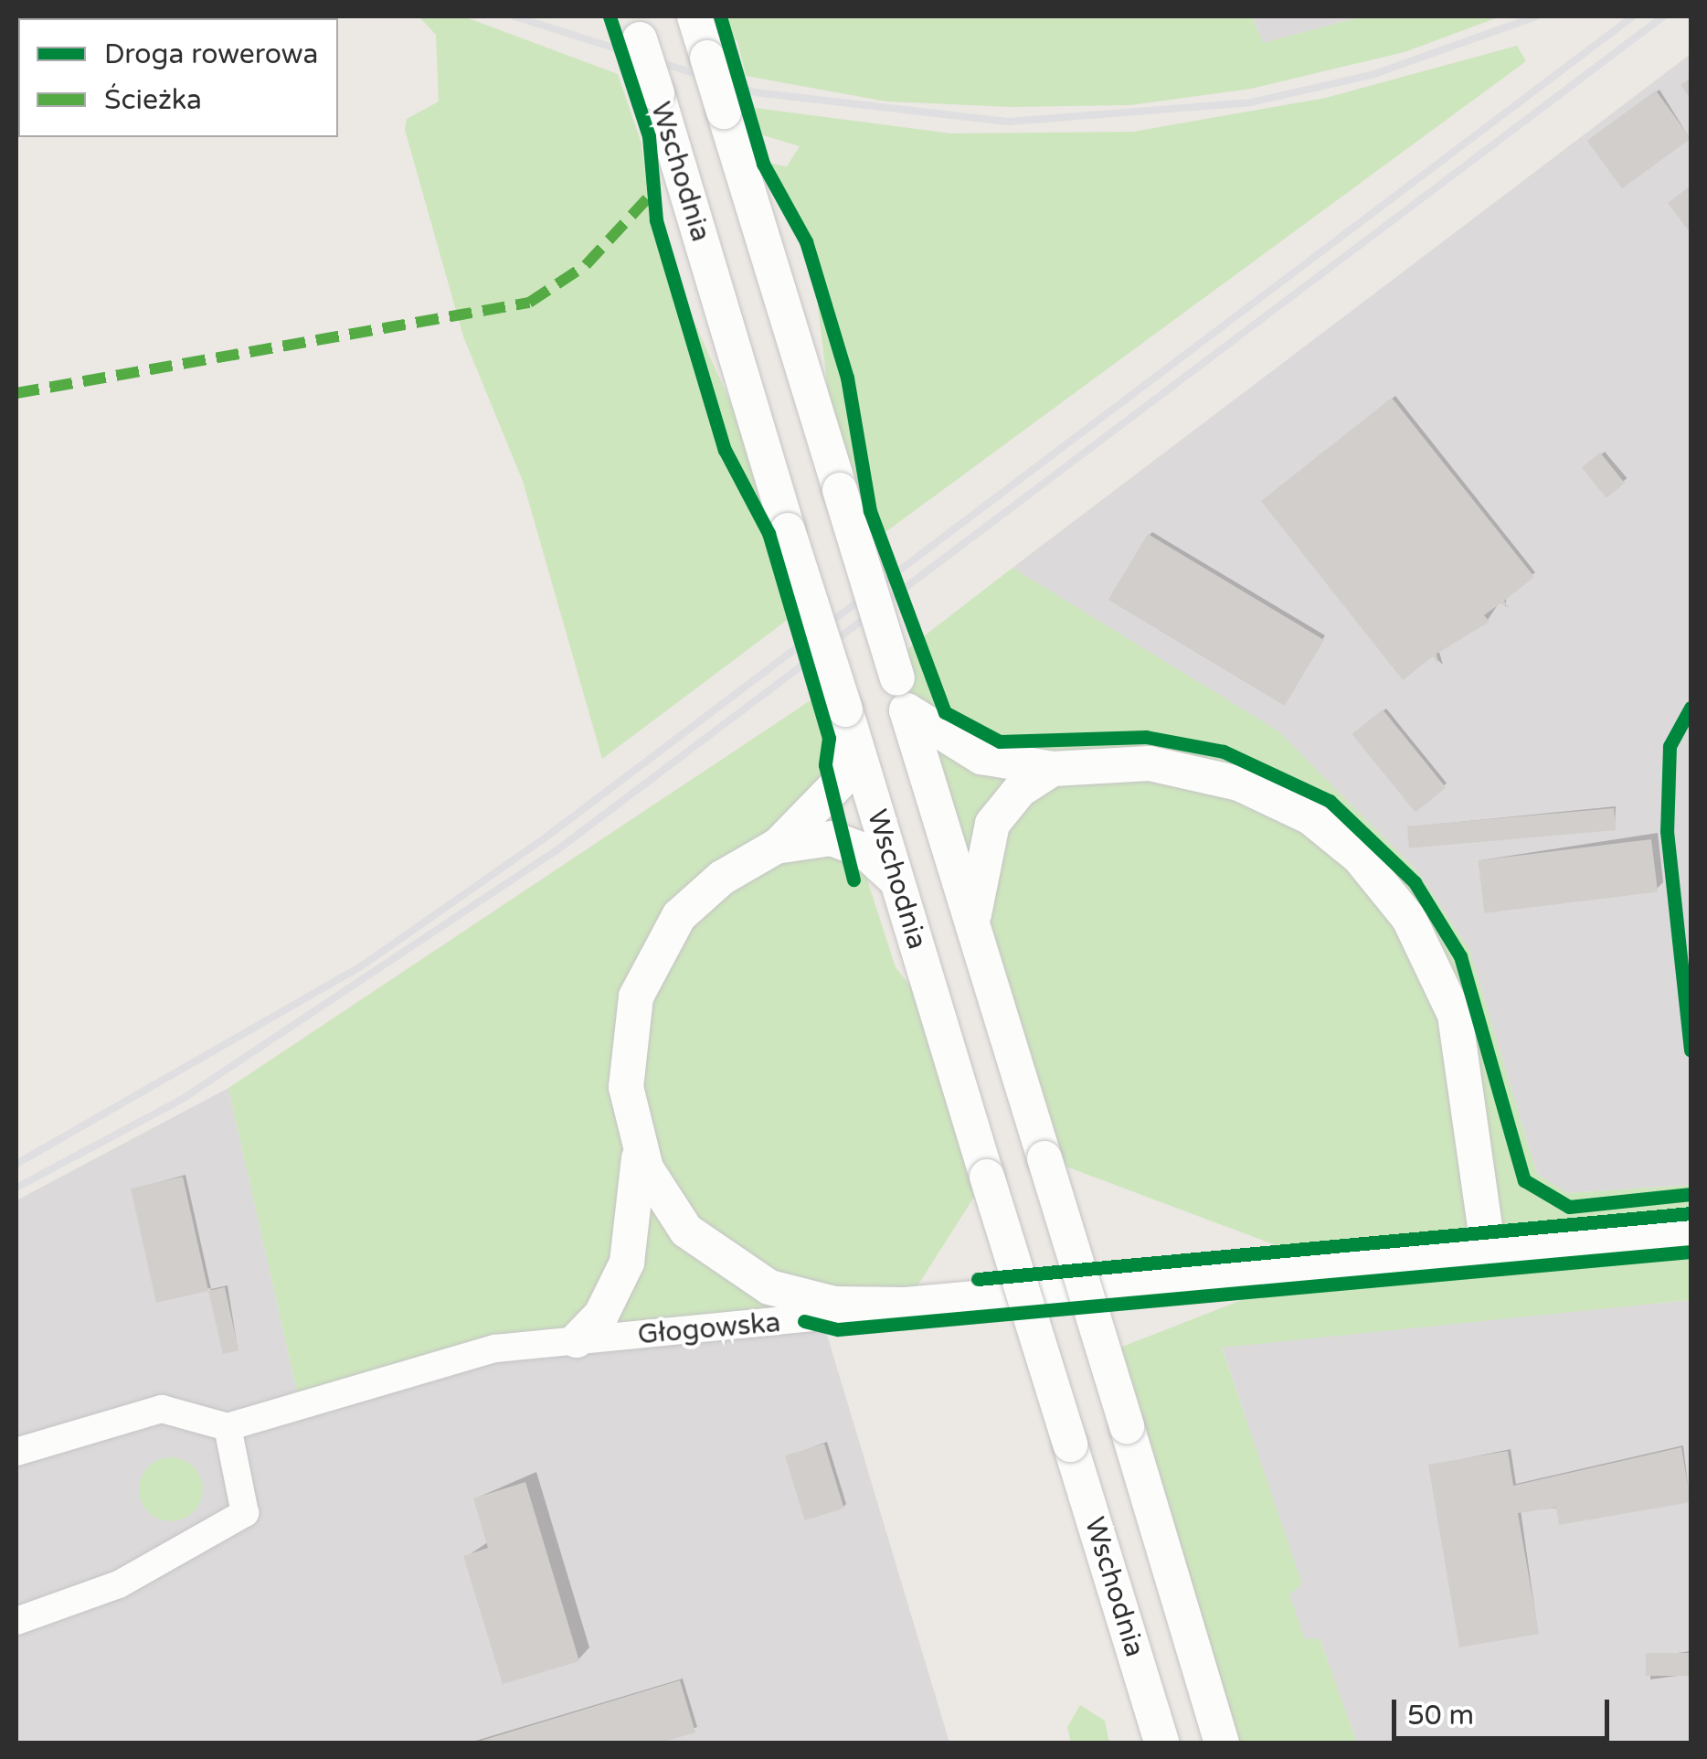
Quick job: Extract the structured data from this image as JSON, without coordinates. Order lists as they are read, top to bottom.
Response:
{
  "streets": {
    "street": ["Wschodnia", "Głogowska"]
  },
  "legend": ["Droga rowerowa", "Ścieżka"],
  "scale_bar": "50 m"
}
